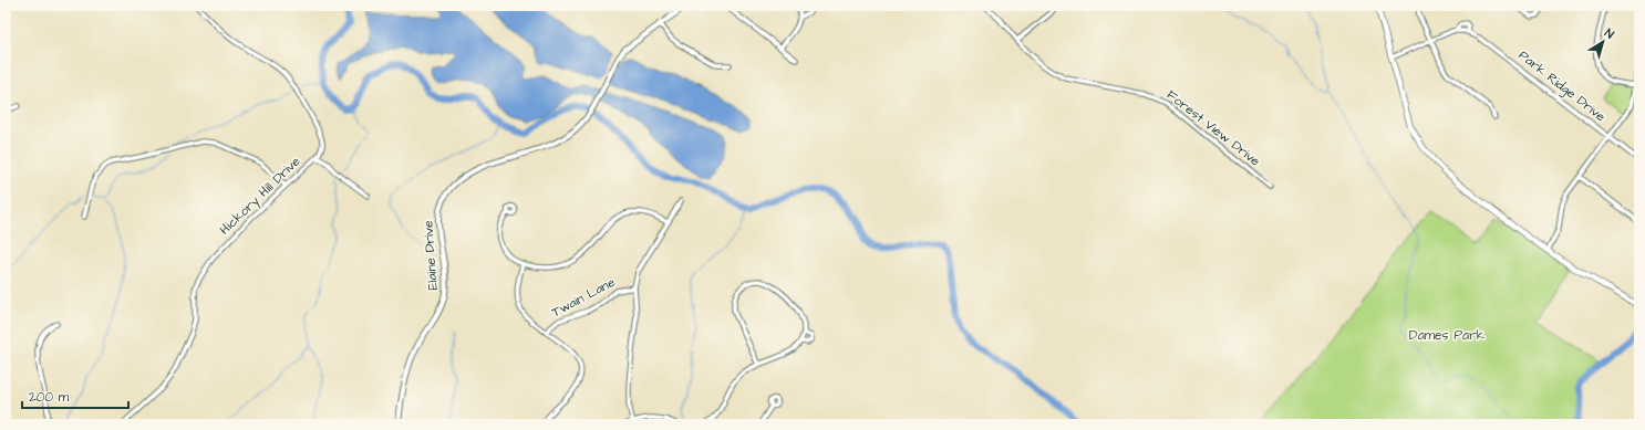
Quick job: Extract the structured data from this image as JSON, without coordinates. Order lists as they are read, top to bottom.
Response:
{
  "streets": {
    "street": [
      "Park Ridge Drive",
      "Forest View Drive",
      "Hickory Hill Drive",
      "Elaine Drive",
      "Twain Lane"
    ]
  },
  "parks": ["Dames Park"],
  "scale_bar": "200 m",
  "north": "top right"
}
